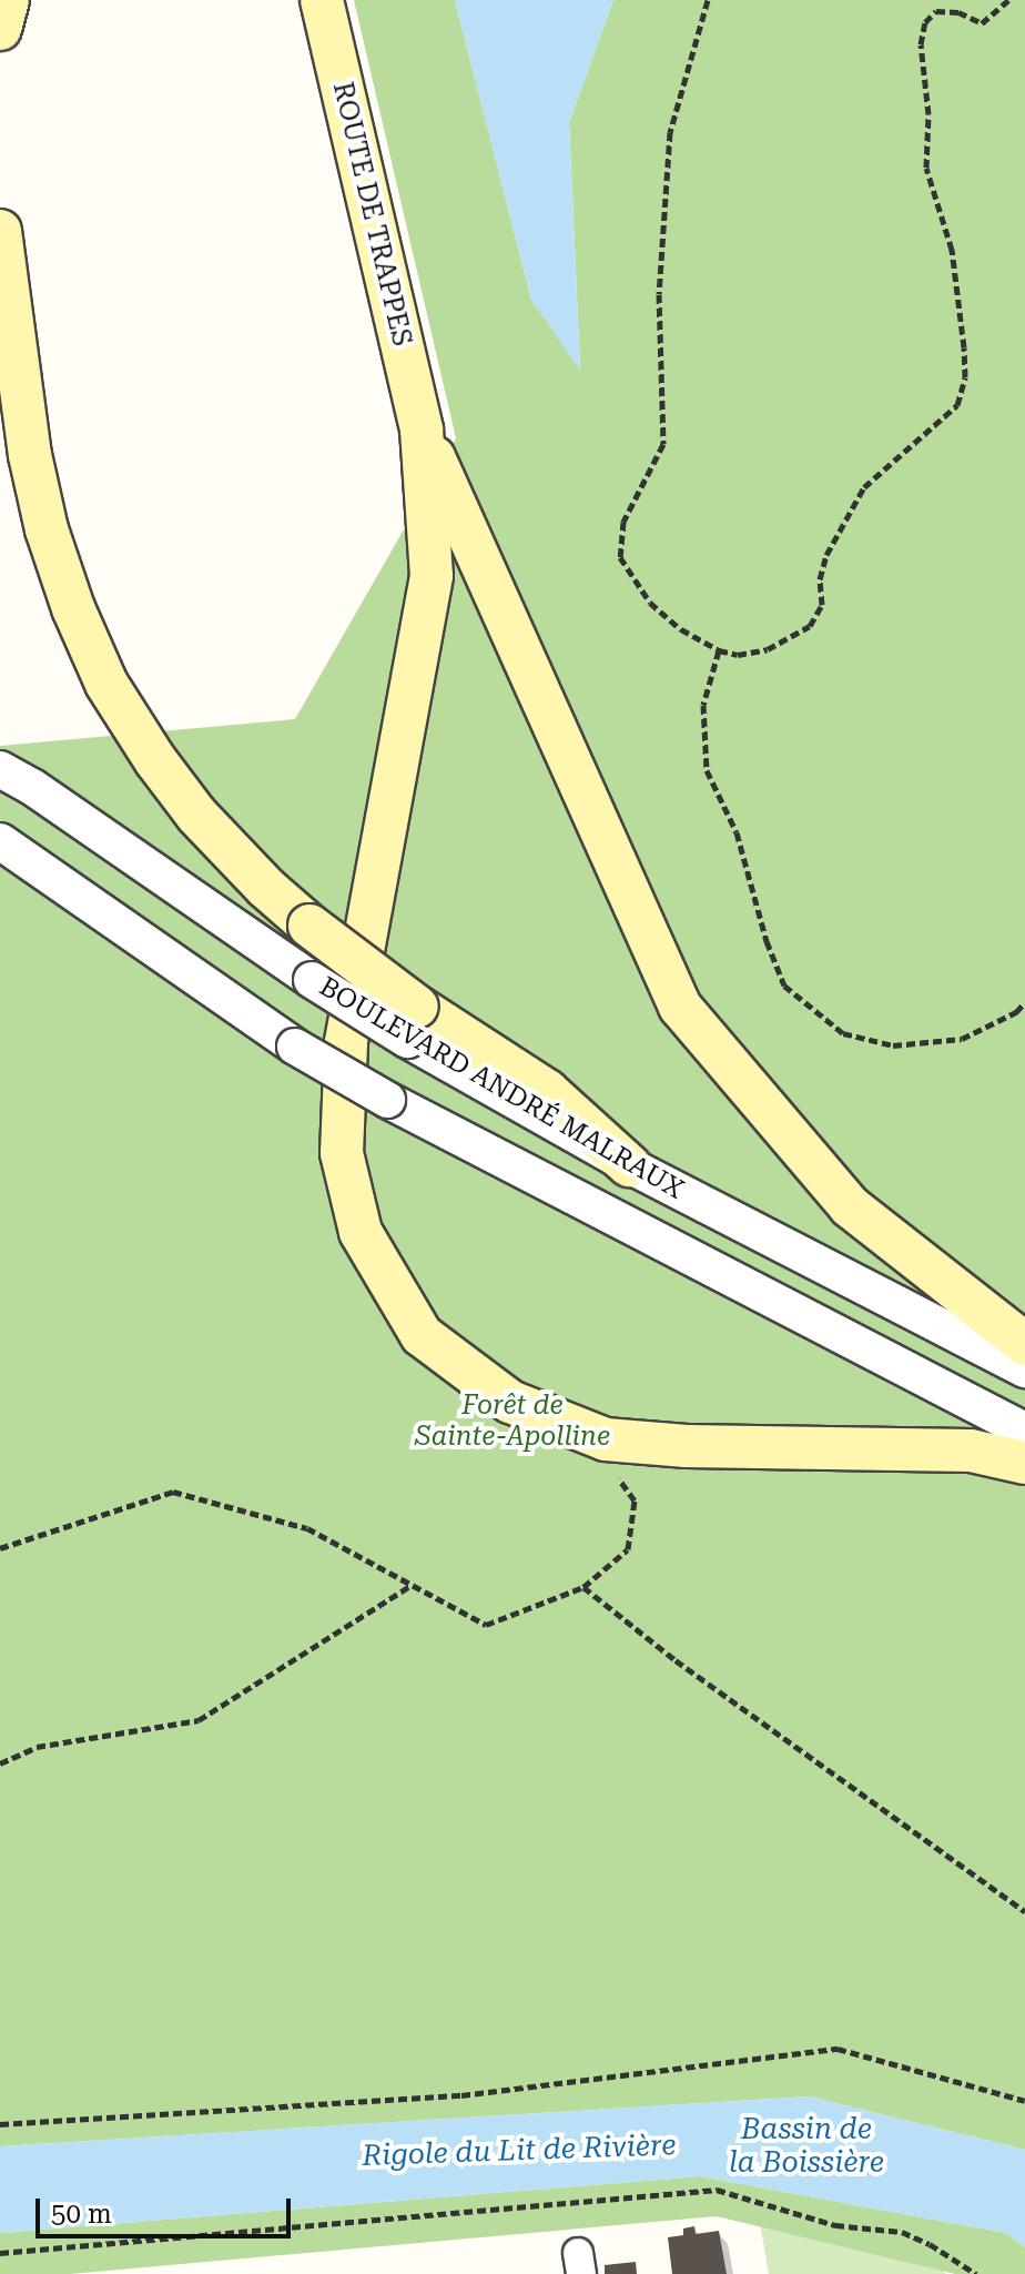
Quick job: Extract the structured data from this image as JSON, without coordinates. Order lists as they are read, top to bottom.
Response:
{
  "streets": {
    "main road": ["ROUTE DE TRAPPES"],
    "street": ["BOULEVARD ANDRÉ MALRAUX"]
  },
  "water": ["Bassin de la Boissière", "Rigole du Lit de Rivière"],
  "parks": ["Forêt de Sainte-Apolline"],
  "scale_bar": "50 m"
}
